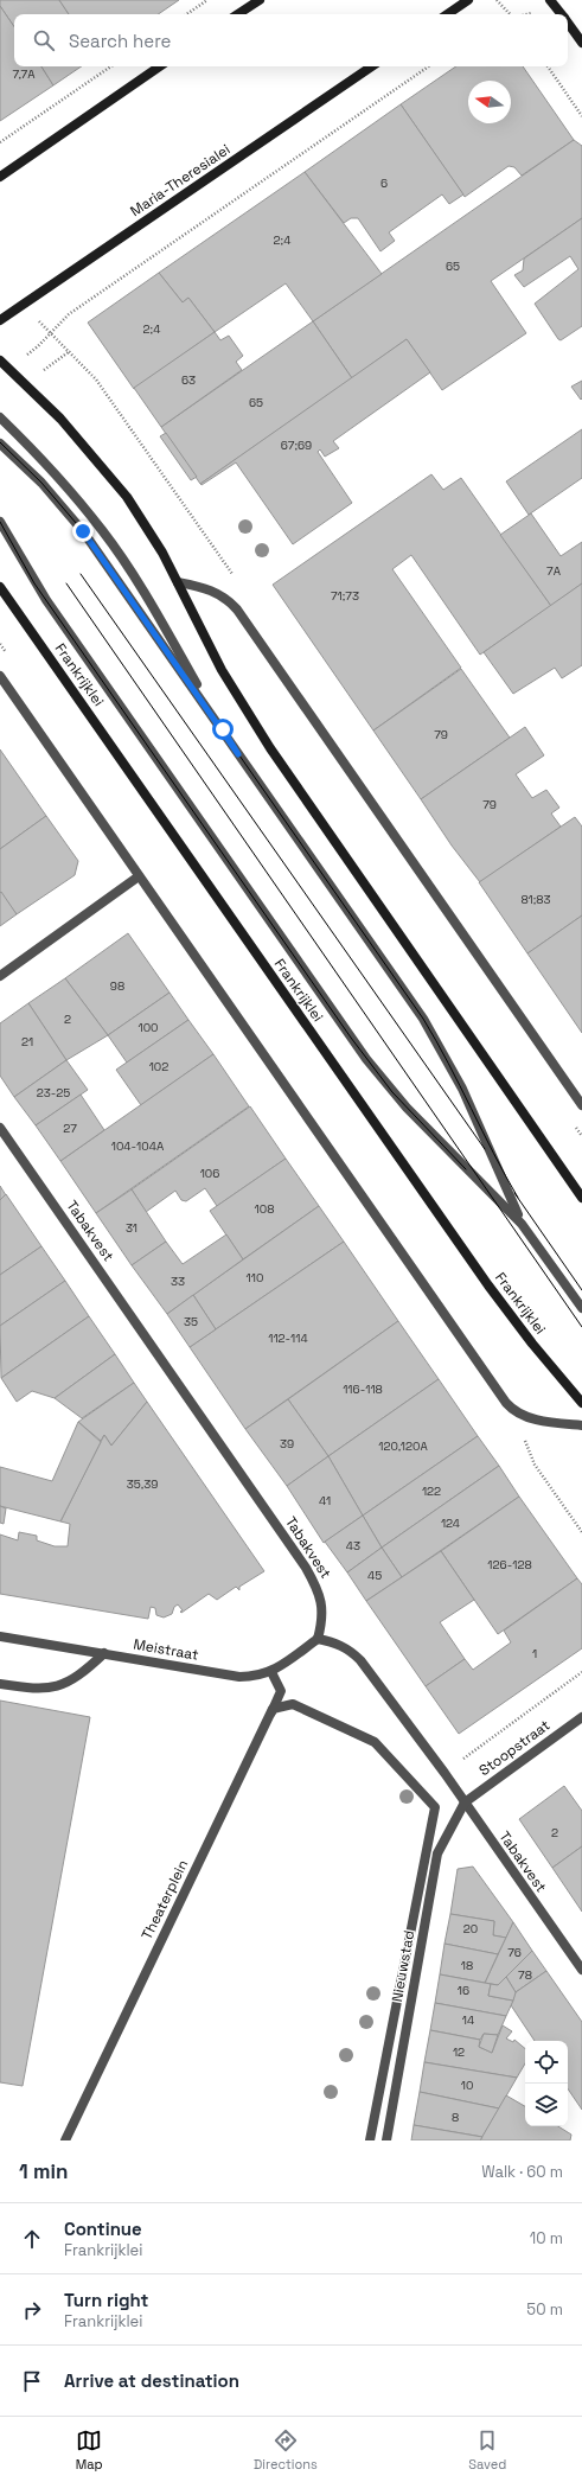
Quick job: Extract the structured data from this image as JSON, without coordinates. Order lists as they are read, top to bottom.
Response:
{
  "streets": {
    "main road": ["Maria-Theresialei", "Frankrijklei"],
    "street": [
      "Tabakvest",
      "Meistraat",
      "Stoopstraat",
      "Nieuwstad"
    ]
  },
  "crossings": [
    ["Tabakvest", "Meistraat"],
    ["Tabakvest", "Stoopstraat"],
    ["Tabakvest", "Nieuwstad"],
    ["Stoopstraat", "Nieuwstad"]
  ],
  "house_numbers": [
    "7,7A",
    "6",
    "2;4",
    "65",
    "2;4",
    "63",
    "65",
    "67;69",
    "7A",
    "71;73",
    "79",
    "79",
    "81;83",
    "98",
    "2",
    "100",
    "21",
    "102",
    "23-25",
    "27",
    "104-104A",
    "106",
    "108",
    "31",
    "110",
    "33",
    "35",
    "112-114",
    "116-118",
    "39",
    "120,120A",
    "35,39",
    "122",
    "41",
    "124",
    "43",
    "126-128",
    "45",
    "1",
    "2",
    "20",
    "76",
    "18",
    "78",
    "16",
    "14",
    "12",
    "10",
    "8"
  ],
  "north": "left",
  "page": {
    "search": "Search here",
    "heading": ["1 min", "Walk · 60 m"],
    "list": [
      ["Continue", "Frankrijklei", "10 m"],
      ["Turn right", "Frankrijklei", "50 m"],
      "Arrive at destination"
    ],
    "nav": ["Map", "Directions", "Saved"]
  }
}
